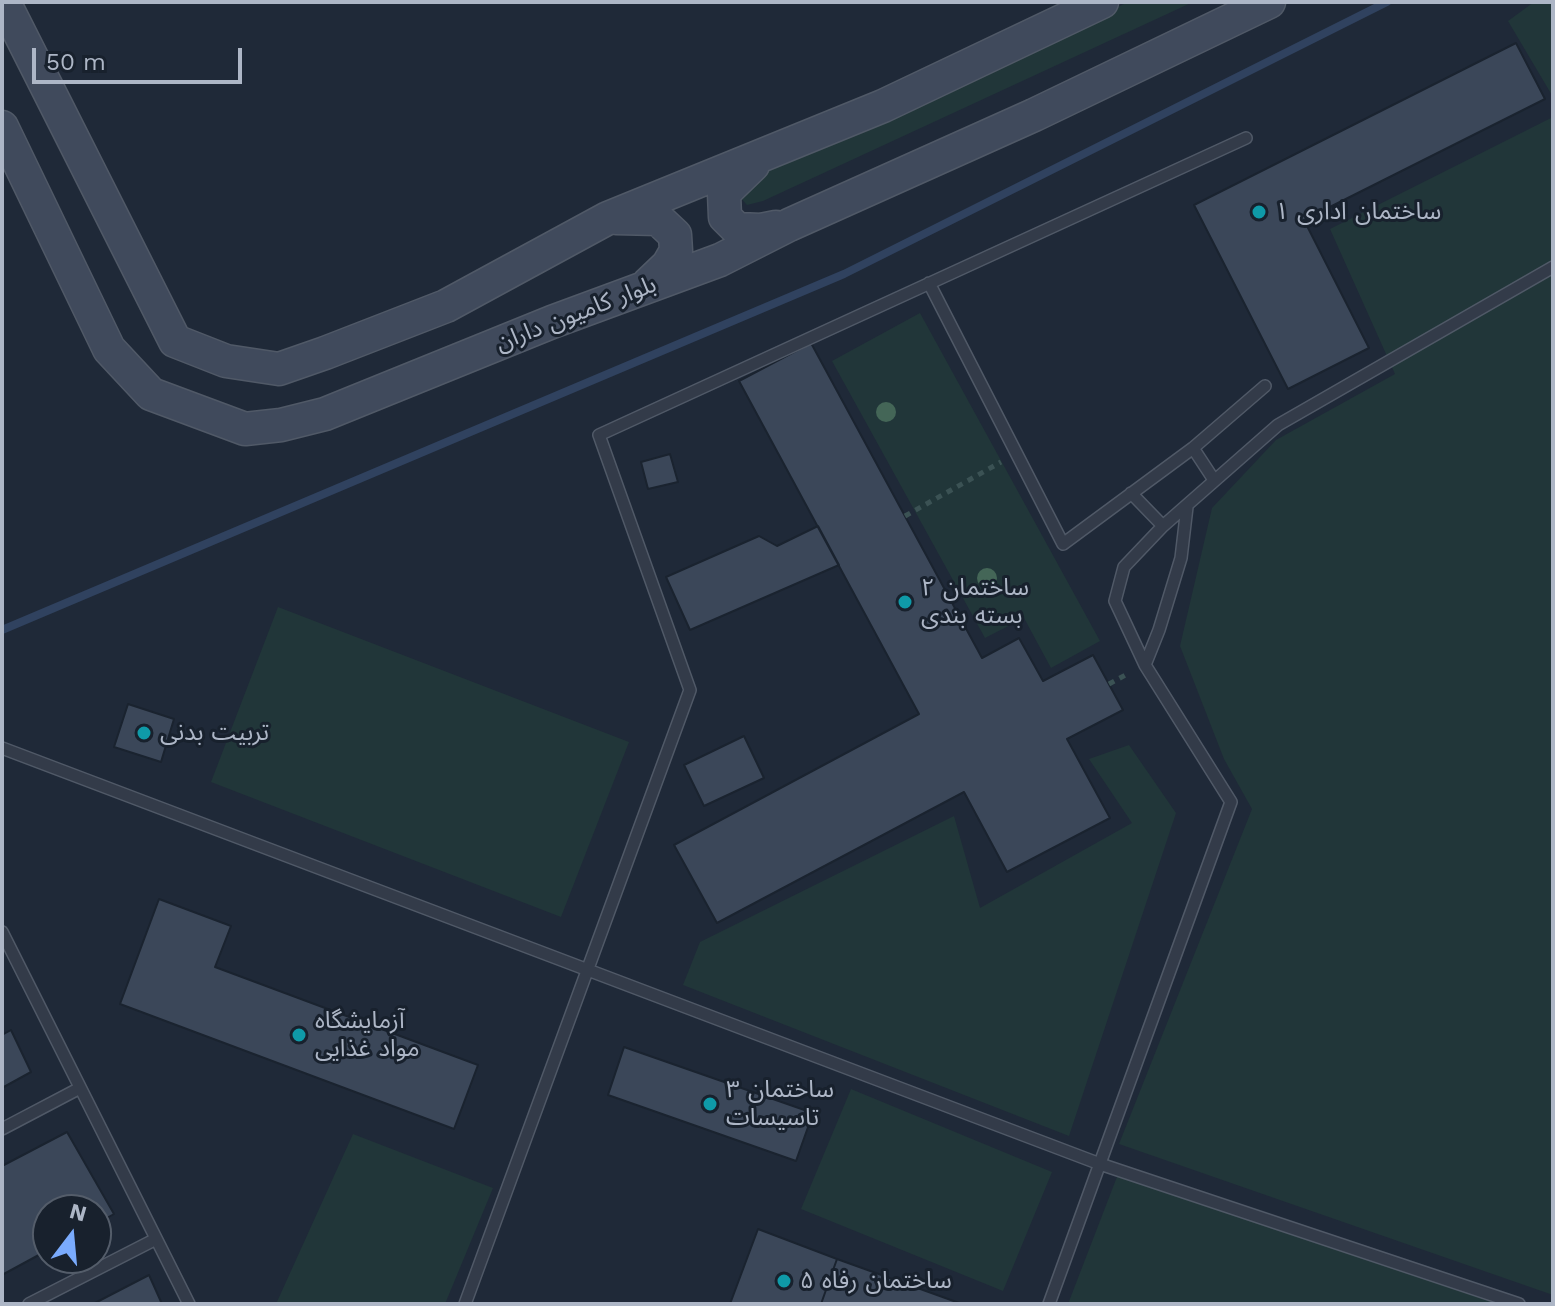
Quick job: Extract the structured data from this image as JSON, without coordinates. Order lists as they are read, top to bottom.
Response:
{
  "streets": {
    "main road": ["بلوار کامیون داران"]
  },
  "places": [
    "۱ ساختمان اداری",
    "۲ ساختمان بسته بندی",
    "تربیت بدنی",
    "آزمایشگاه مواد غذایی",
    "۳ ساختمان تاسیسات",
    "۵ ساختمان رفاه"
  ],
  "scale_bar": "50 m",
  "north": "top"
}
